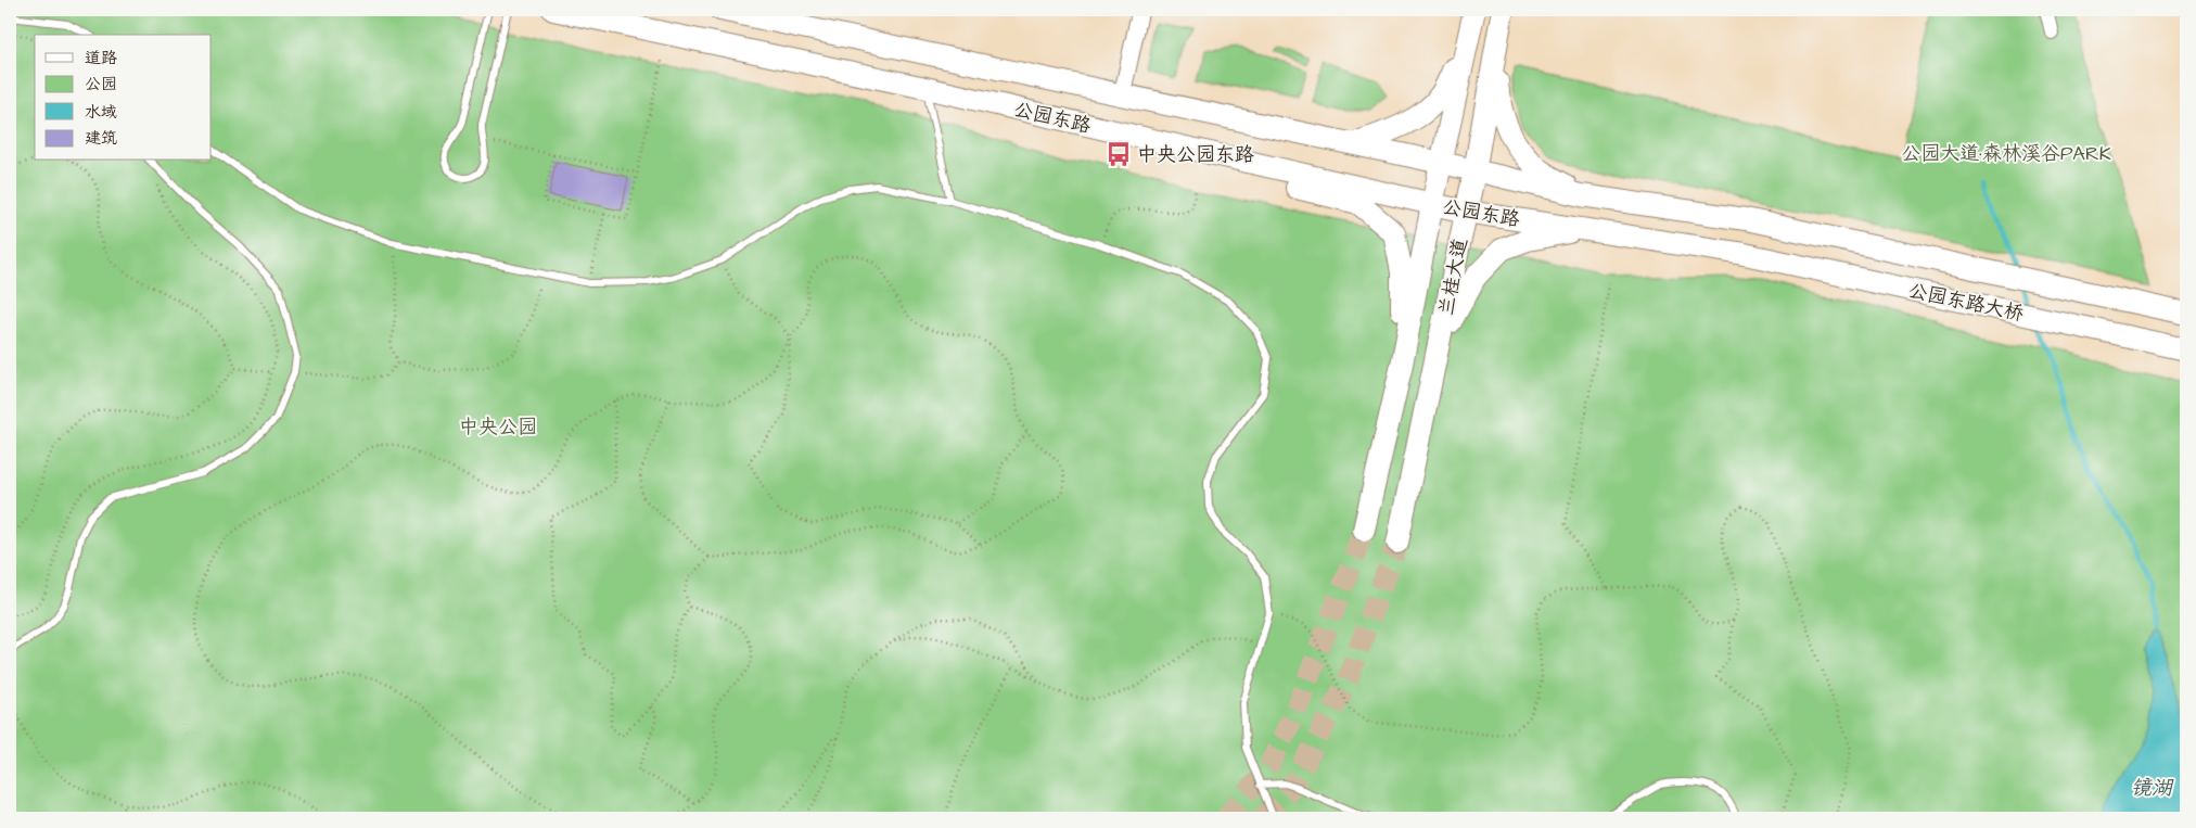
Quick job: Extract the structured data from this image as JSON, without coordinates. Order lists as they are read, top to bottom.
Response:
{
  "streets": {
    "main road": ["公园东路", "兰桂大道", "公园东路大桥"]
  },
  "crossings": [
    ["公园东路", "兰桂大道"],
    ["公园东路", "公园东路大桥"]
  ],
  "water": ["镜湖"],
  "parks": ["公园大道·森林溪谷PARK", "中央公园"],
  "places": {
    "bus stop": ["中央公园东路"]
  },
  "legend": [
    "道路",
    "公园",
    "水域",
    "建筑"
  ]
}
